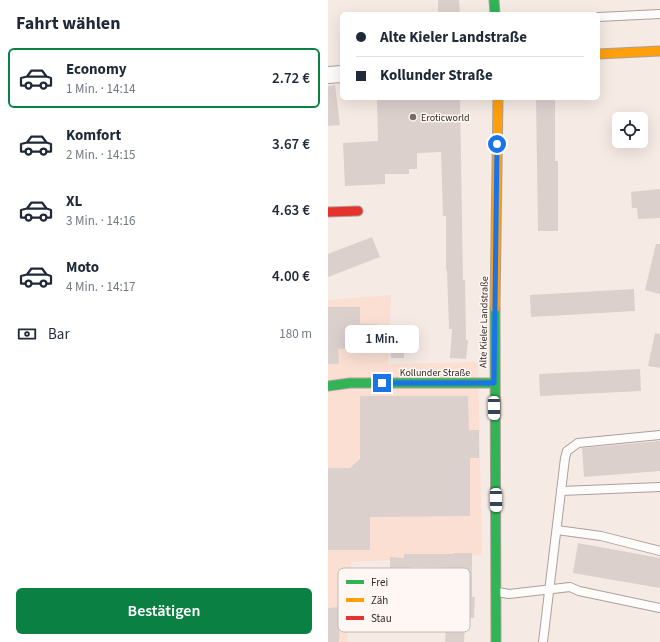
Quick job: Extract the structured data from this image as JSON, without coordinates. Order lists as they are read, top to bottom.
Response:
{
  "streets": {
    "street": ["Alte Kieler Landstraße", "Kollunder Straße"]
  },
  "crossings": [
    ["Alte Kieler Landstraße", "Kollunder Straße"]
  ],
  "places": ["Eroticworld"],
  "legend": ["Frei", "Zäh", "Stau"],
  "page": {
    "heading": "Fahrt wählen",
    "banner": ["Alte Kieler Landstraße", "Kollunder Straße"],
    "list": [
      {
        "name": "Economy",
        "note": "1 Min. · 14:14",
        "value": "2.72 €"
      },
      {
        "name": "Komfort",
        "note": "2 Min. · 14:15",
        "value": "3.67 €"
      },
      {
        "name": "XL",
        "note": "3 Min. · 14:16",
        "value": "4.63 €"
      },
      {
        "name": "Moto",
        "note": "4 Min. · 14:17",
        "value": "4.00 €"
      }
    ],
    "pay": ["Bar", "180 m"],
    "bubble": "1 Min.",
    "buttons": "Bestätigen"
  }
}
